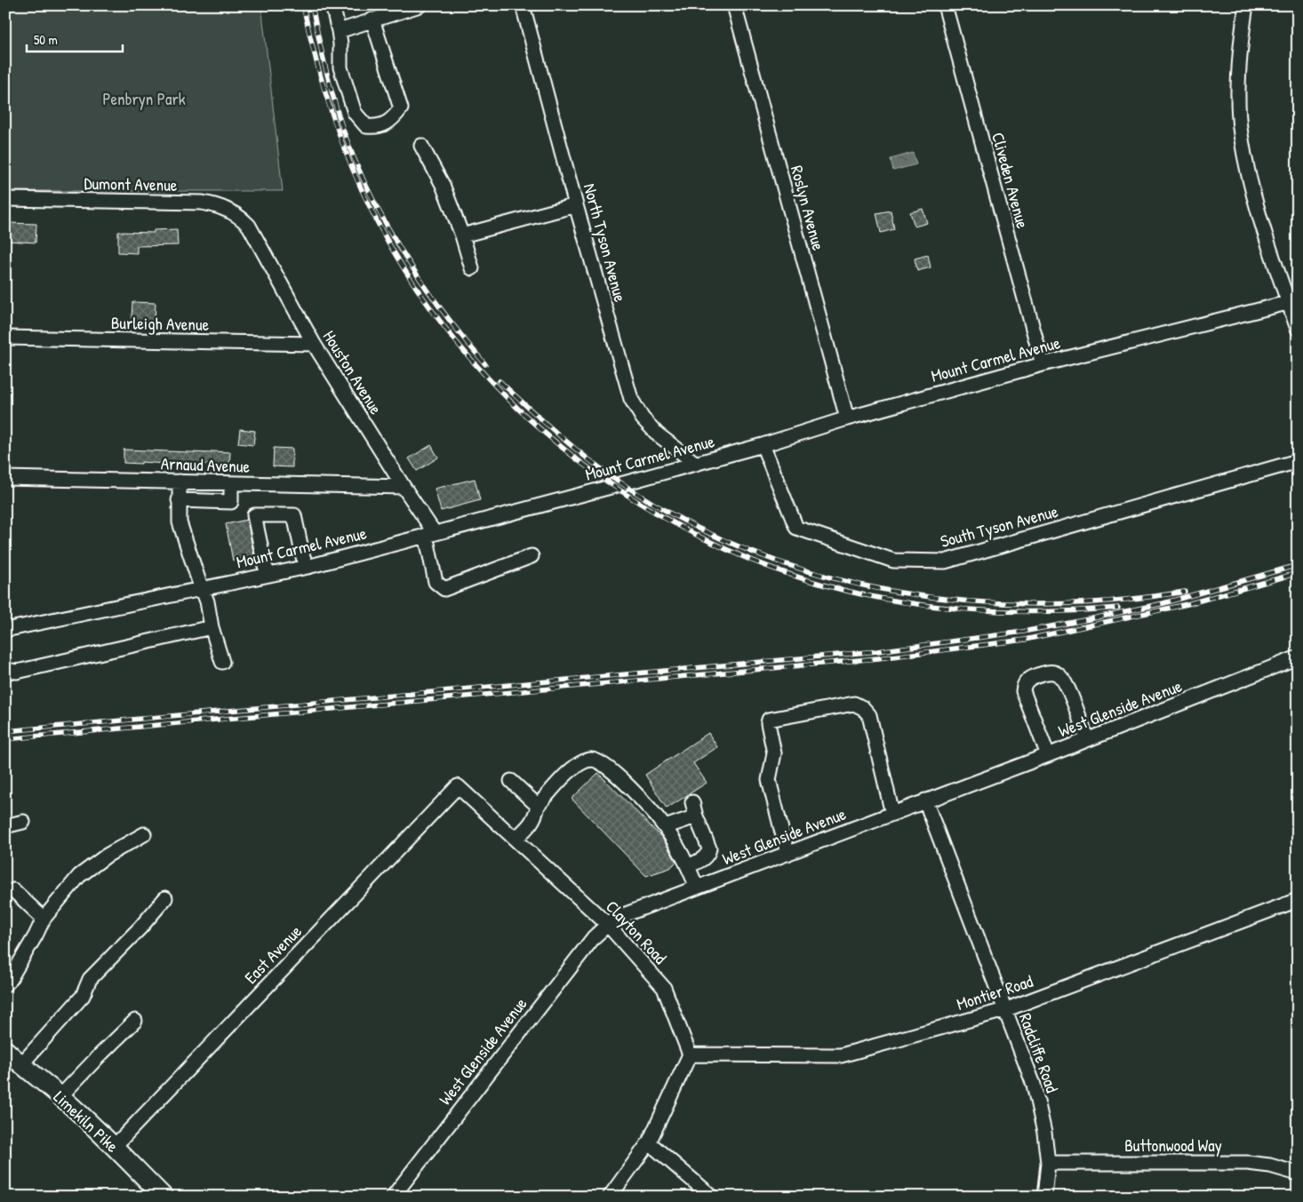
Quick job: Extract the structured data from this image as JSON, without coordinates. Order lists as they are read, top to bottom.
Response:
{
  "streets": {
    "main road": ["Limekiln Pike"],
    "street": [
      "Cliveden Avenue",
      "Dumont Avenue",
      "Roslyn Avenue",
      "North Tyson Avenue",
      "Burleigh Avenue",
      "Mount Carmel Avenue",
      "Houston Avenue",
      "Arnaud Avenue",
      "South Tyson Avenue",
      "West Glenside Avenue",
      "Clayton Road",
      "East Avenue",
      "Montier Road",
      "Radcliffe Road",
      "Buttonwood Way"
    ]
  },
  "crossings": [
    ["Cliveden Avenue", "Mount Carmel Avenue"],
    ["Dumont Avenue", "Houston Avenue"],
    ["Roslyn Avenue", "Mount Carmel Avenue"],
    ["North Tyson Avenue", "Mount Carmel Avenue"],
    ["Burleigh Avenue", "Houston Avenue"],
    ["Mount Carmel Avenue", "Houston Avenue"],
    ["Mount Carmel Avenue", "South Tyson Avenue"],
    ["Houston Avenue", "Arnaud Avenue"],
    ["West Glenside Avenue", "Clayton Road"],
    ["West Glenside Avenue", "Radcliffe Road"],
    ["Clayton Road", "East Avenue"],
    ["Clayton Road", "Montier Road"],
    ["East Avenue", "Limekiln Pike"],
    ["Montier Road", "Radcliffe Road"],
    ["Radcliffe Road", "Buttonwood Way"]
  ],
  "parks": ["Penbryn Park"],
  "scale_bar": "50 m"
}
